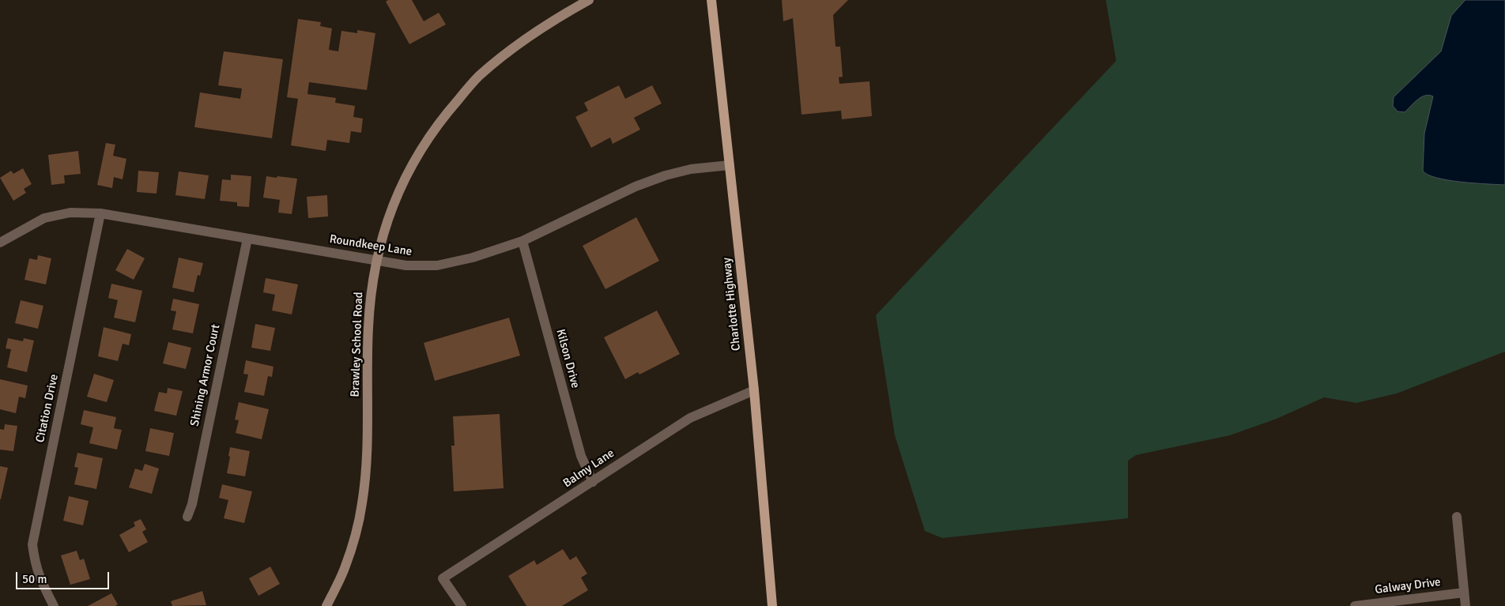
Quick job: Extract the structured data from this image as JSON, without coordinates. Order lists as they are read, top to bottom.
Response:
{
  "streets": {
    "main road": ["Charlotte Highway", "Brawley School Road"],
    "street": [
      "Roundkeep Lane",
      "Kilson Drive",
      "Shining Armor Court",
      "Citation Drive",
      "Balmy Lane",
      "Galway Drive"
    ]
  },
  "crossings": [
    ["Roundkeep Lane", "Charlotte Highway"],
    ["Roundkeep Lane", "Brawley School Road"],
    ["Roundkeep Lane", "Kilson Drive"],
    ["Roundkeep Lane", "Shining Armor Court"],
    ["Roundkeep Lane", "Citation Drive"],
    ["Charlotte Highway", "Balmy Lane"],
    ["Kilson Drive", "Balmy Lane"]
  ],
  "scale_bar": "50 m"
}
